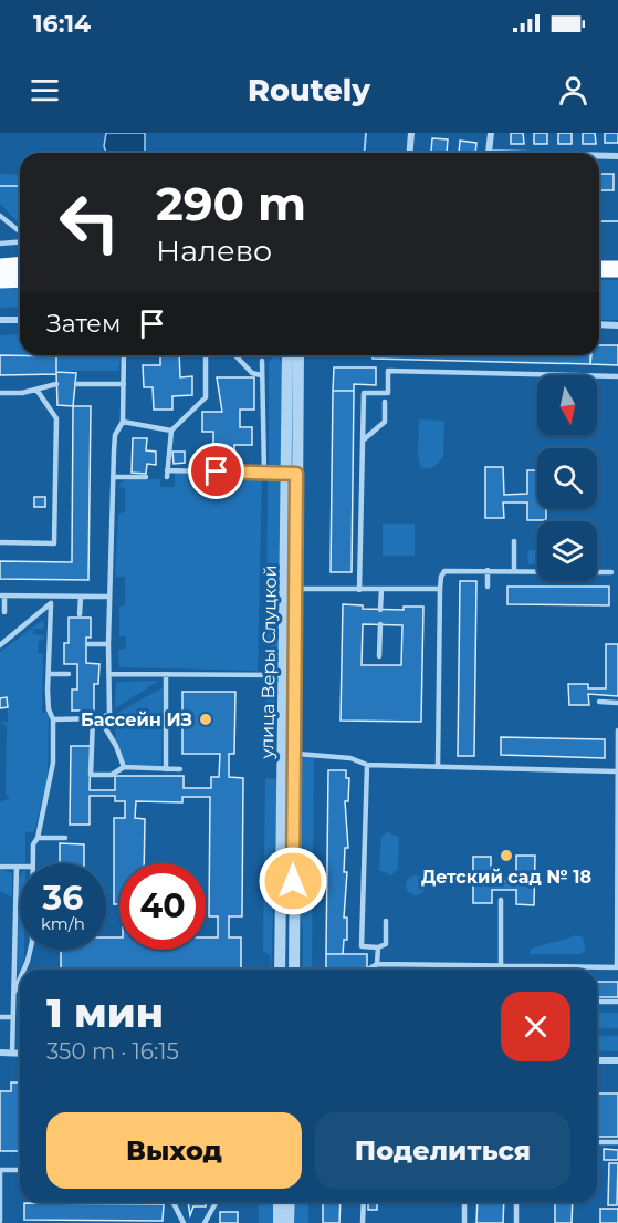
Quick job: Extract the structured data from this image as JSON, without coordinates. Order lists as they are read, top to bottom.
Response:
{
  "streets": {
    "street": ["улица Веры Слуцкой"]
  },
  "places": ["Бассейн ИЗ", "Детский сад № 18"],
  "north": "bottom",
  "page": {
    "status": "16:14",
    "header": "Routely",
    "turn": ["290 m", "Налево"],
    "then": "Затем",
    "speed": "36 km/h",
    "limit": "40",
    "heading": ["1 мин", "350 m · 16:15"],
    "buttons": ["Выход", "Поделиться"]
  }
}
